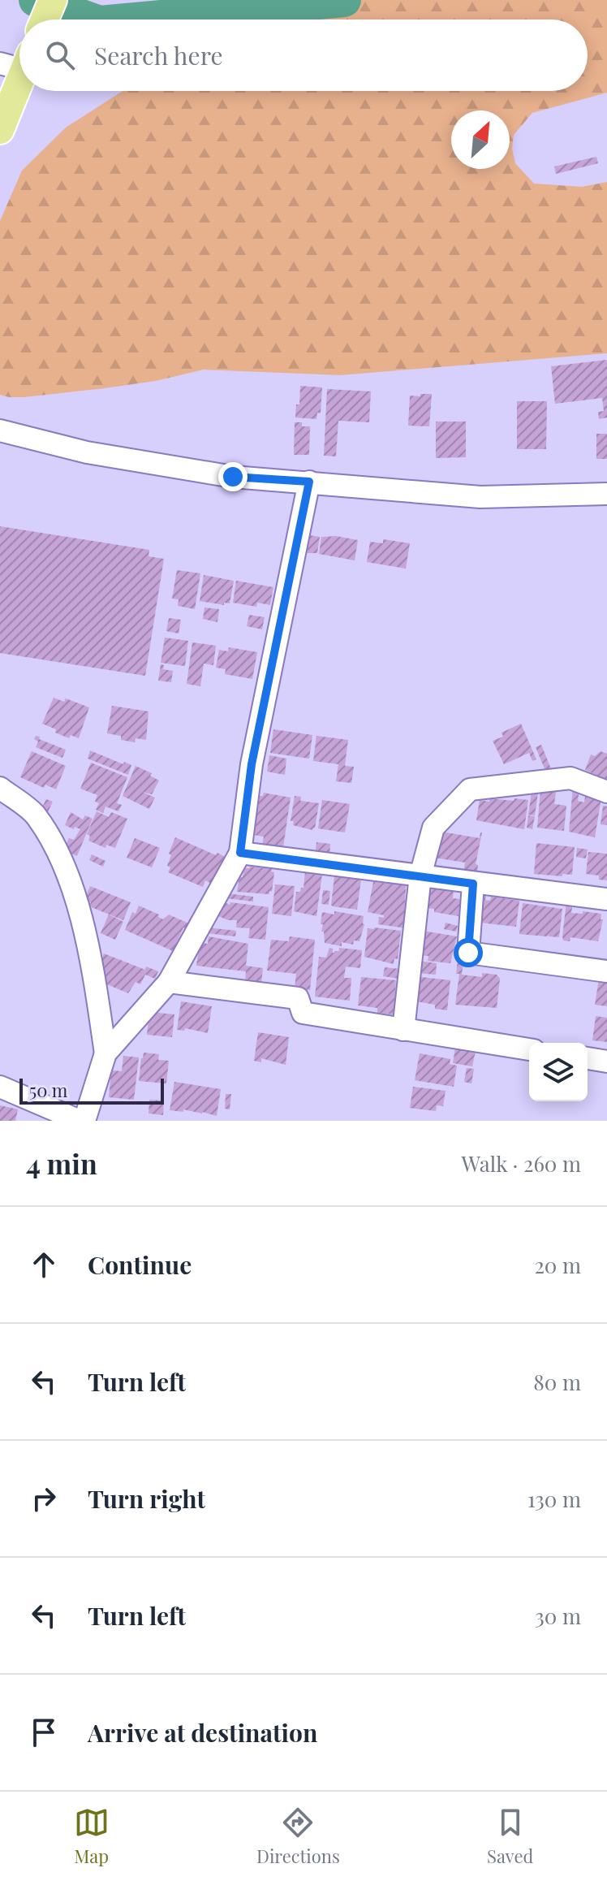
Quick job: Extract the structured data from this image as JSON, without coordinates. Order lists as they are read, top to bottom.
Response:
{
  "scale_bar": "50 m",
  "north": "top right",
  "page": {
    "search": "Search here",
    "scale": "50 m",
    "heading": ["4 min", "Walk · 260 m"],
    "list": [
      ["Continue", "20 m"],
      ["Turn left", "80 m"],
      ["Turn right", "130 m"],
      ["Turn left", "30 m"],
      "Arrive at destination"
    ],
    "nav": ["Map", "Directions", "Saved"]
  }
}
